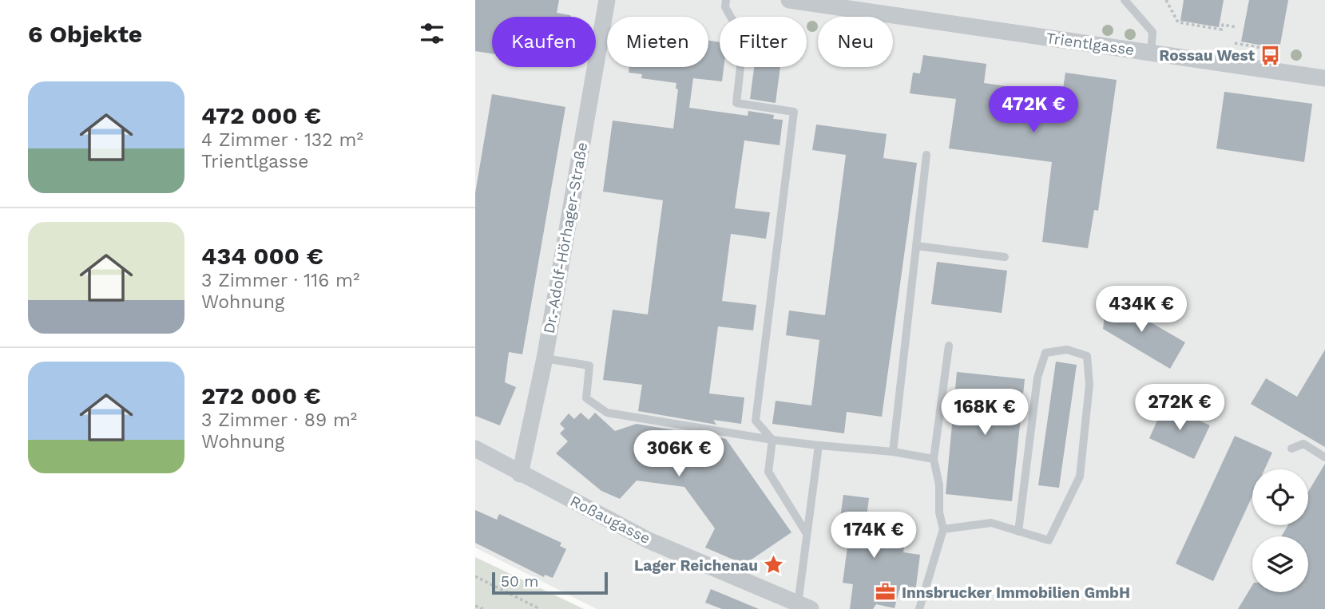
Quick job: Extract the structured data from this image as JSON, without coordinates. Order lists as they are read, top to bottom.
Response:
{
  "streets": {
    "street": ["Trientlgasse", "Dr.-Adolf-Hörhager-Straße", "Roßaugasse"]
  },
  "crossings": [
    ["Dr.-Adolf-Hörhager-Straße", "Roßaugasse"]
  ],
  "places": {
    "bus stop": ["Rossau West"],
    "place": ["Lager Reichenau"],
    "office": ["Innsbrucker Immobilien GmbH"]
  },
  "scale_bar": "50 m",
  "page": {
    "heading": "6 Objekte",
    "chip": [
      "Kaufen",
      "Mieten",
      "Filter",
      "Neu"
    ],
    "list": [
      {
        "name": "472 000 €",
        "note": "4 Zimmer · 132 m² · Trientlgasse"
      },
      {
        "name": "434 000 €",
        "note": "3 Zimmer · 116 m² · Wohnung"
      },
      {
        "name": "272 000 €",
        "note": "3 Zimmer · 89 m² · Wohnung"
      }
    ],
    "price": [
      "472K €",
      "434K €",
      "272K €",
      "168K €",
      "306K €",
      "174K €"
    ],
    "scale": "50 m"
  }
}
